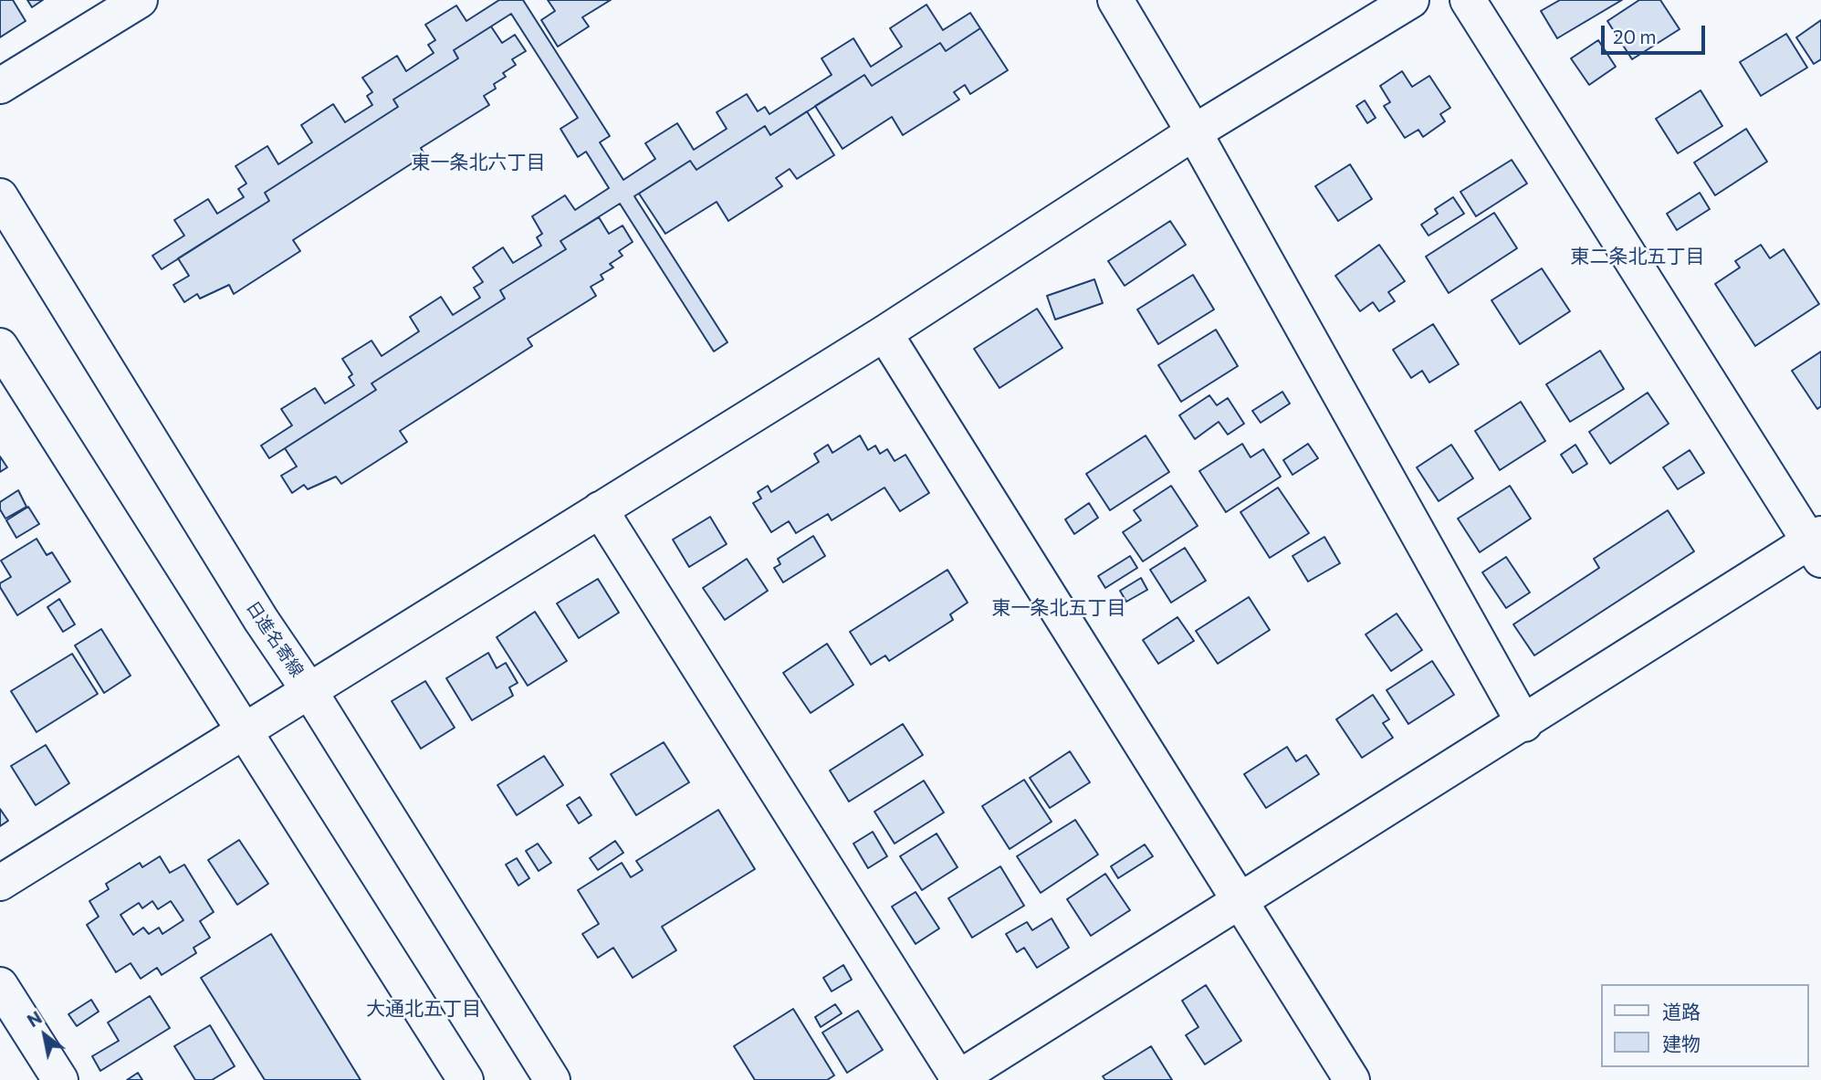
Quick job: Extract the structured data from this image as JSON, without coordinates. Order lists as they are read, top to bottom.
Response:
{
  "streets": {
    "street": ["日進名寄線"]
  },
  "districts": [
    "東一条北六丁目",
    "東二条北五丁目",
    "東一条北五丁目",
    "大通北五丁目"
  ],
  "legend": ["道路", "建物"],
  "scale_bar": "20 m",
  "north": "top left"
}
